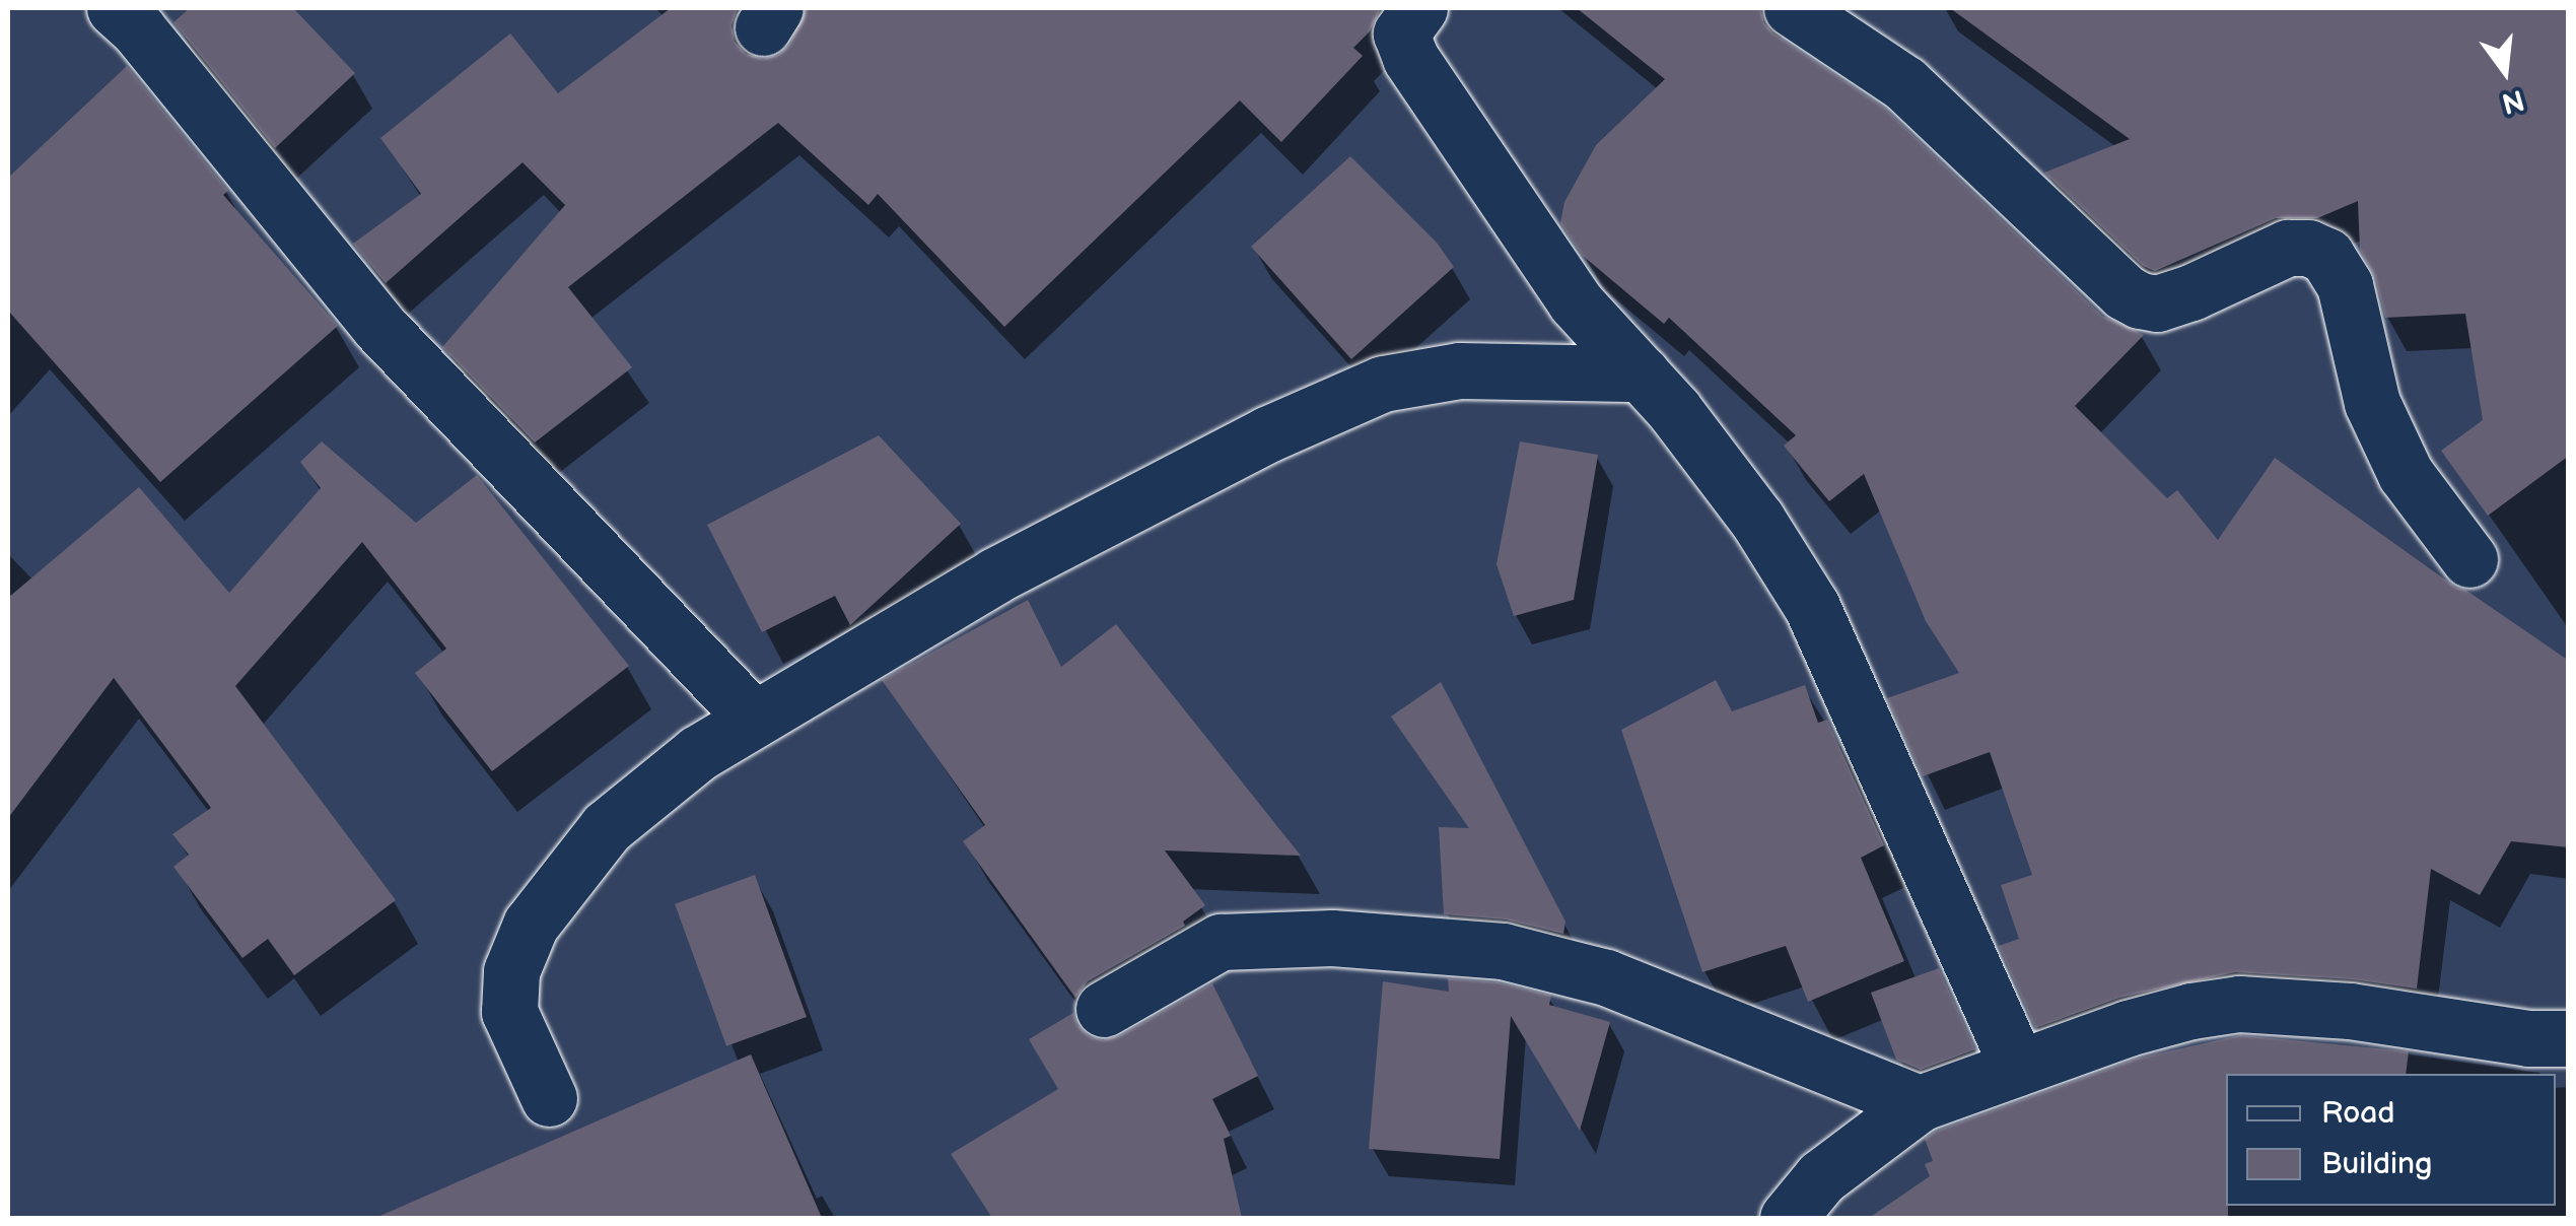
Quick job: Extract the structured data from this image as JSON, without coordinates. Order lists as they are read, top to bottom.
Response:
{
  "legend": ["Road", "Building"],
  "north": "bottom"
}
